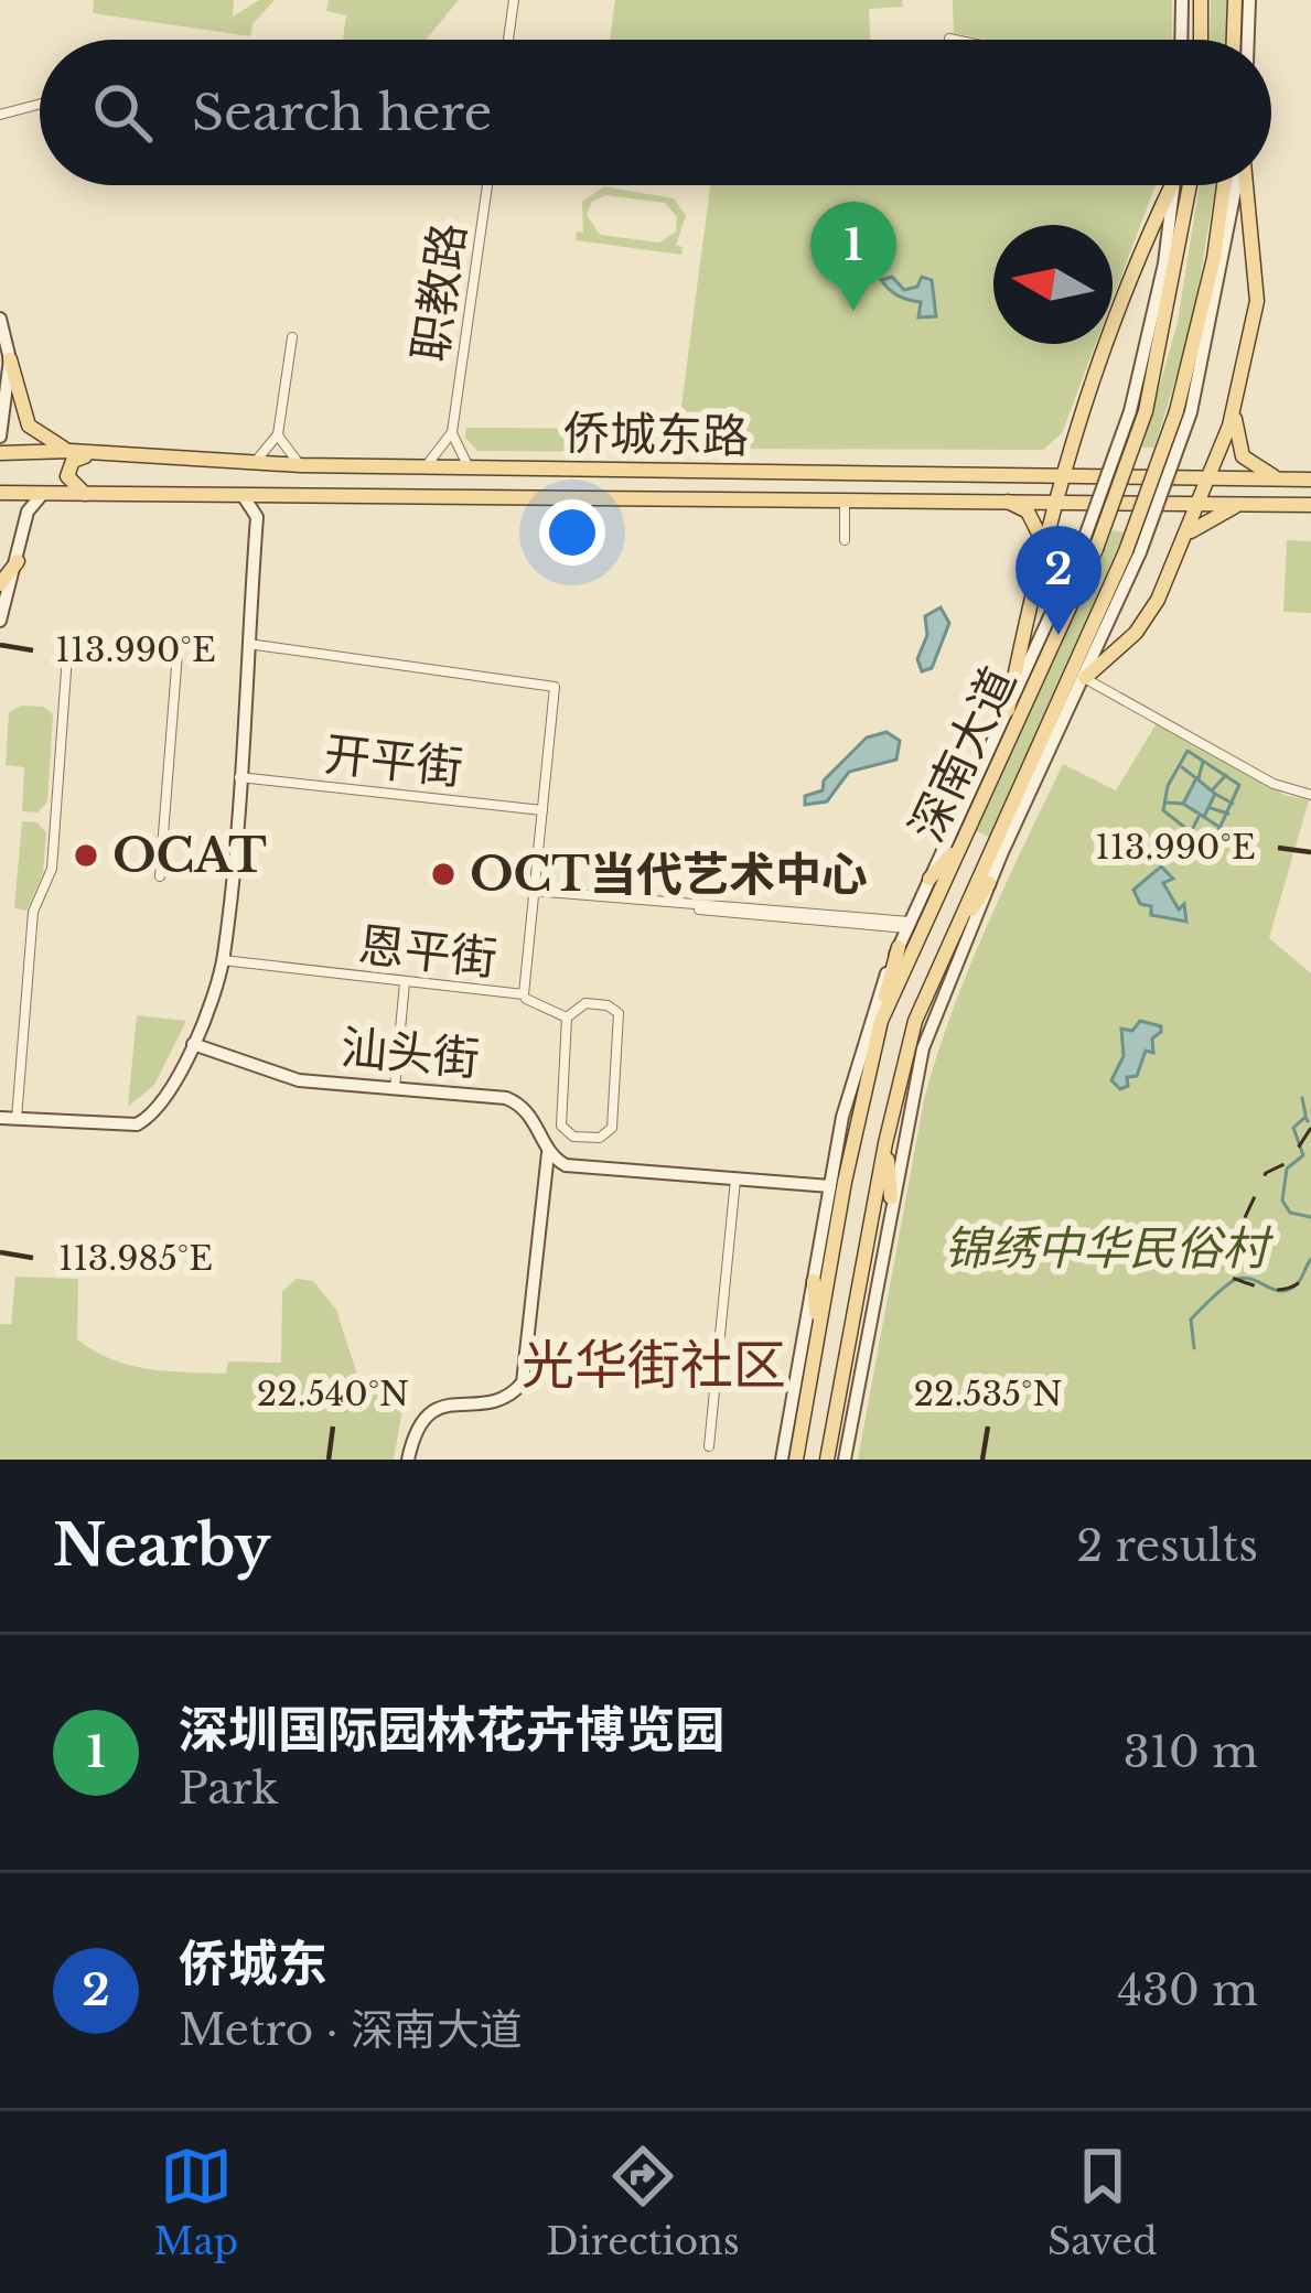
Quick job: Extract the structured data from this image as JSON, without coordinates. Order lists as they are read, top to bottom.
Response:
{
  "streets": {
    "main road": ["侨城东路", "深南大道", "汕头街"],
    "street": ["职教路", "开平街", "恩平街"]
  },
  "crossings": [
    ["职教路", "侨城东路"]
  ],
  "districts": ["光华街社区"],
  "parks": ["锦绣中华民俗村"],
  "places": ["OCAT", "OCT当代艺术中心"],
  "north": "left",
  "page": {
    "search": "Search here",
    "pins": ["1", "2"],
    "heading": ["Nearby", "2 results"],
    "list": [
      {
        "mark": "1",
        "name": "深圳国际园林花卉博览园",
        "note": "Park",
        "value": "310 m"
      },
      {
        "mark": "2",
        "name": "侨城东",
        "note": "Metro · 深南大道",
        "value": "430 m"
      }
    ],
    "nav": ["Map", "Directions", "Saved"]
  },
  "coordinates": [
    "113.990°E",
    "113.985°E",
    "22.540°N",
    "22.535°N"
  ]
}
